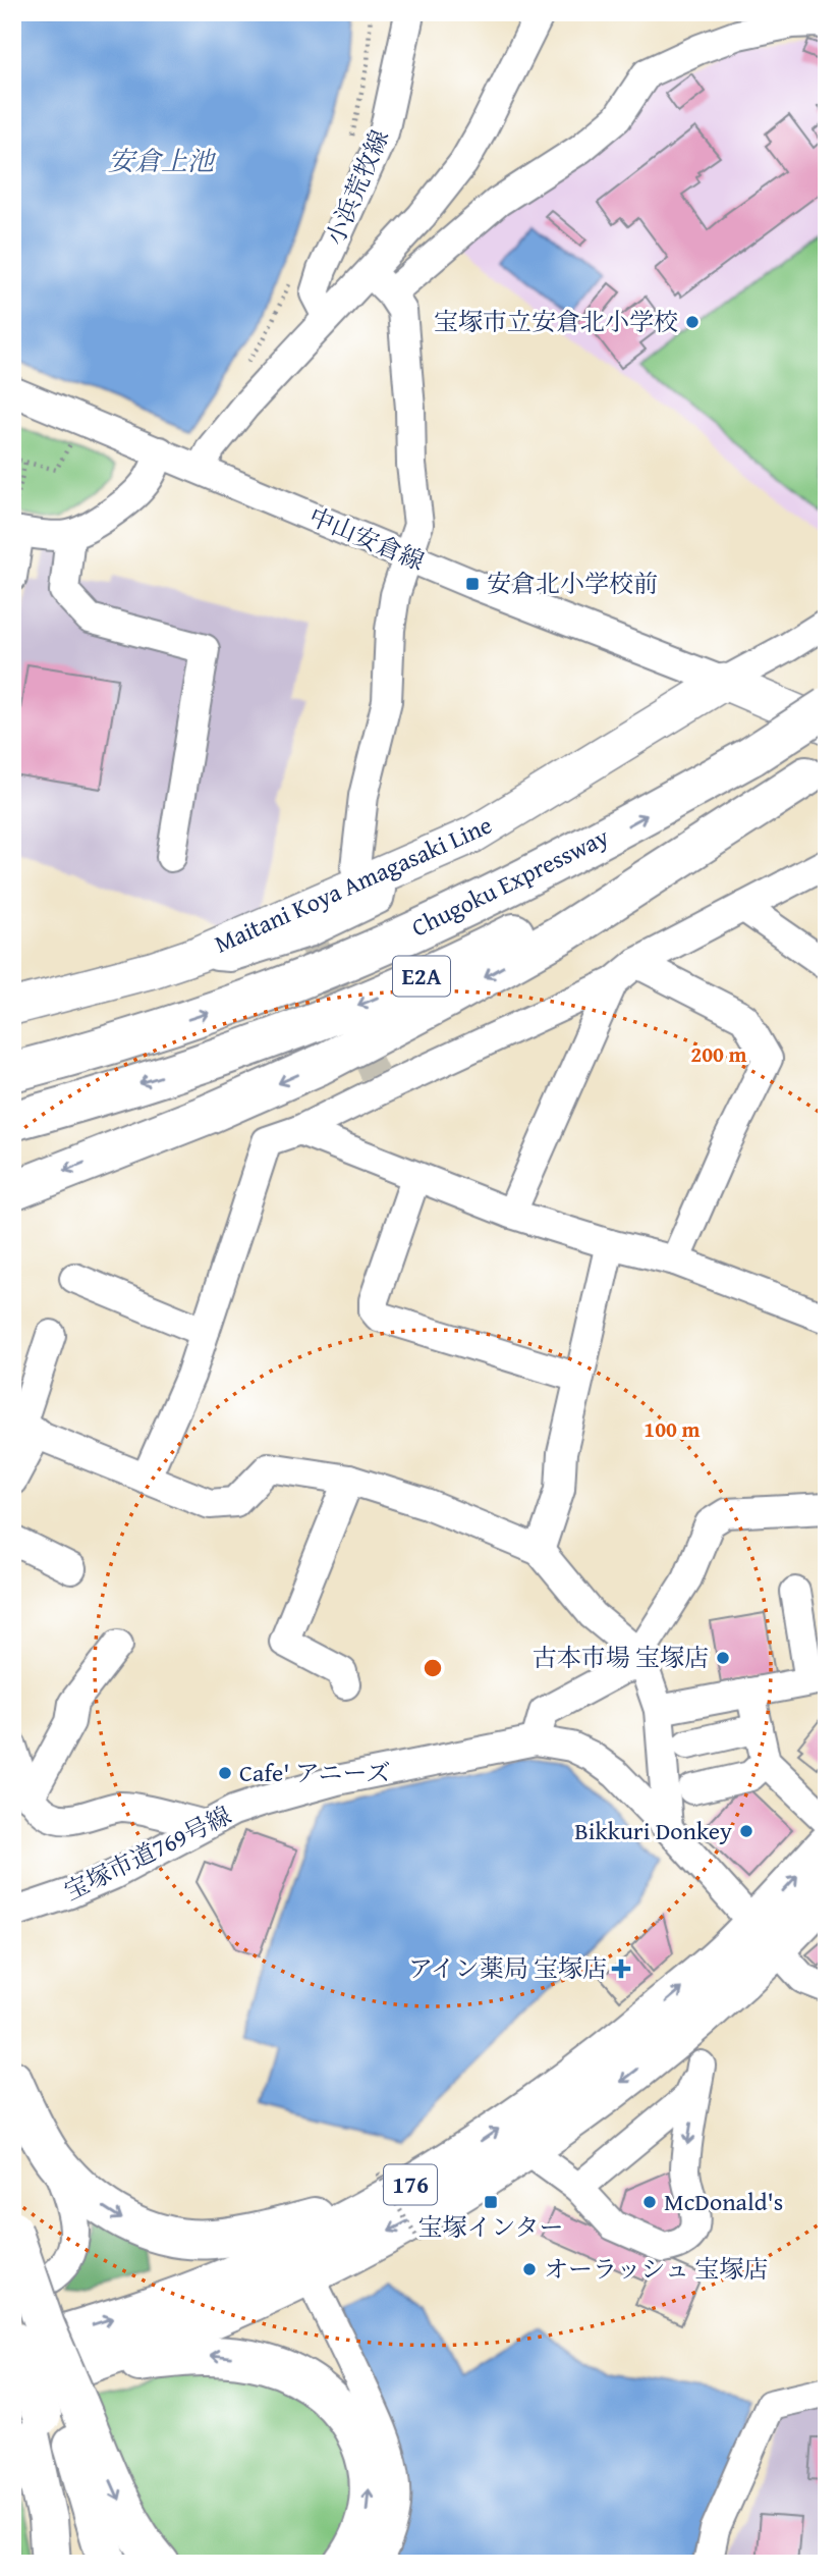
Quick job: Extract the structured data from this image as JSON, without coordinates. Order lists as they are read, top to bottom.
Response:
{
  "streets": {
    "highway": ["Chugoku Expressway", "E2A", "176"],
    "main road": ["Maitani Koya Amagasaki Line"],
    "street": ["小浜荒牧線", "中山安倉線", "宝塚市道769号線"]
  },
  "crossings": [
    ["中山安倉線", "Maitani Koya Amagasaki Line"],
    ["宝塚市道769号線", "176"]
  ],
  "water": ["安倉上池"],
  "places": {
    "other": [
      "宝塚市立安倉北小学校",
      "古本市場 宝塚店",
      "Cafe' アニーズ",
      "Bikkuri Donkey",
      "McDonald's",
      "オーラッシュ 宝塚店"
    ],
    "transit": ["安倉北小学校前", "宝塚インター"],
    "health": ["アイン薬局 宝塚店"]
  },
  "rings": ["200 m", "100 m"]
}
